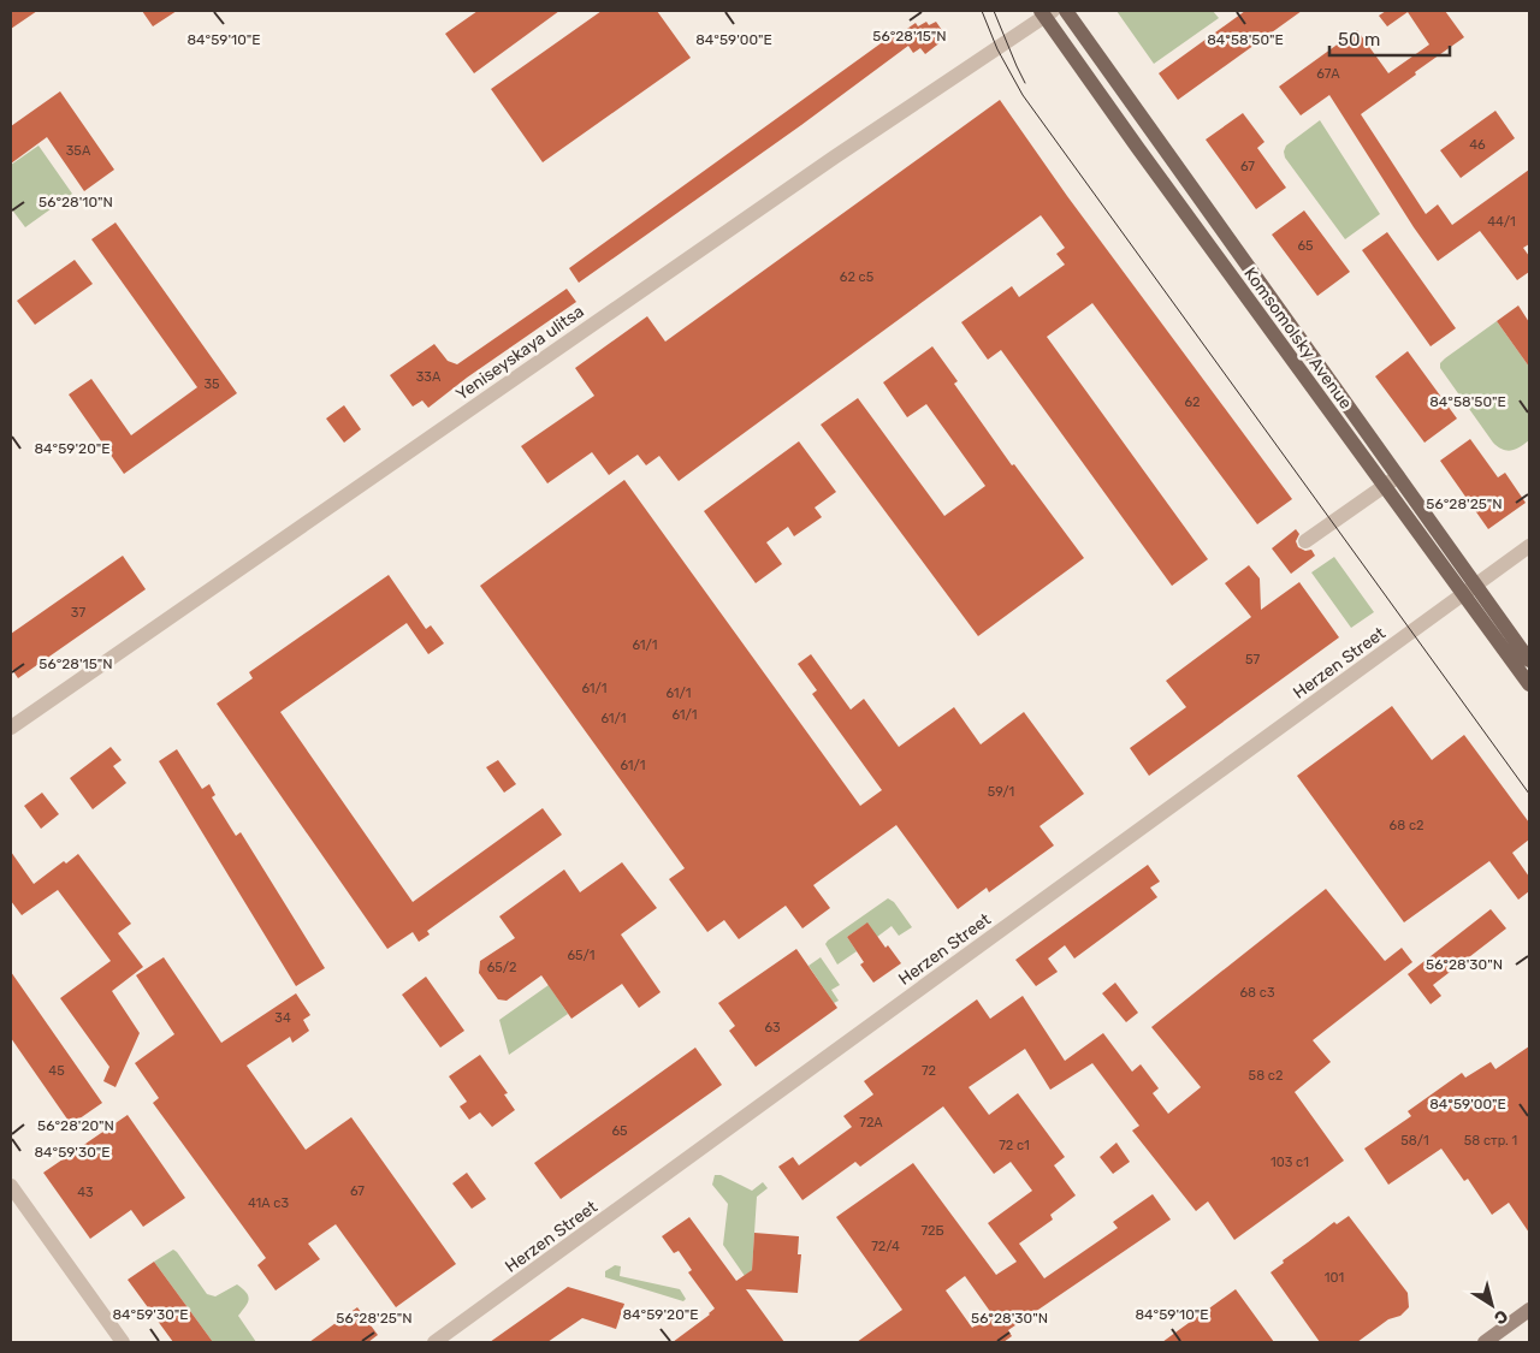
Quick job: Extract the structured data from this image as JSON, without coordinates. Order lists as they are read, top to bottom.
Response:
{
  "streets": {
    "main road": ["Komsomolsky Avenue"],
    "street": ["Yeniseyskaya ulitsa", "Herzen Street"]
  },
  "crossings": [
    ["Komsomolsky Avenue", "Yeniseyskaya ulitsa"],
    ["Komsomolsky Avenue", "Herzen Street"]
  ],
  "house_numbers": [
    "67А",
    "46",
    "35А",
    "67",
    "44/1",
    "65",
    "62 с5",
    "33А",
    "35",
    "62",
    "37",
    "61/1",
    "57",
    "61/1",
    "61/1",
    "61/1",
    "61/1",
    "61/1",
    "59/1",
    "68 с2",
    "65/1",
    "65/2",
    "68 с3",
    "34",
    "63",
    "45",
    "72",
    "58 с2",
    "72А",
    "65",
    "58/1",
    "58 стр. 1",
    "72 с1",
    "103 с1",
    "67",
    "43",
    "41А с3",
    "72Б",
    "72/4",
    "101"
  ],
  "scale_bar": "50 m",
  "north": "bottom right",
  "coordinates": [
    "56°28'15\"N",
    "84°59'10\"E",
    "84°59'00\"E",
    "84°58'50\"E",
    "56°28'10\"N",
    "84°59'20\"E",
    "56°28'25\"N",
    "56°28'30\"N",
    "56°28'20\"N",
    "84°59'30\"E"
  ]
}
